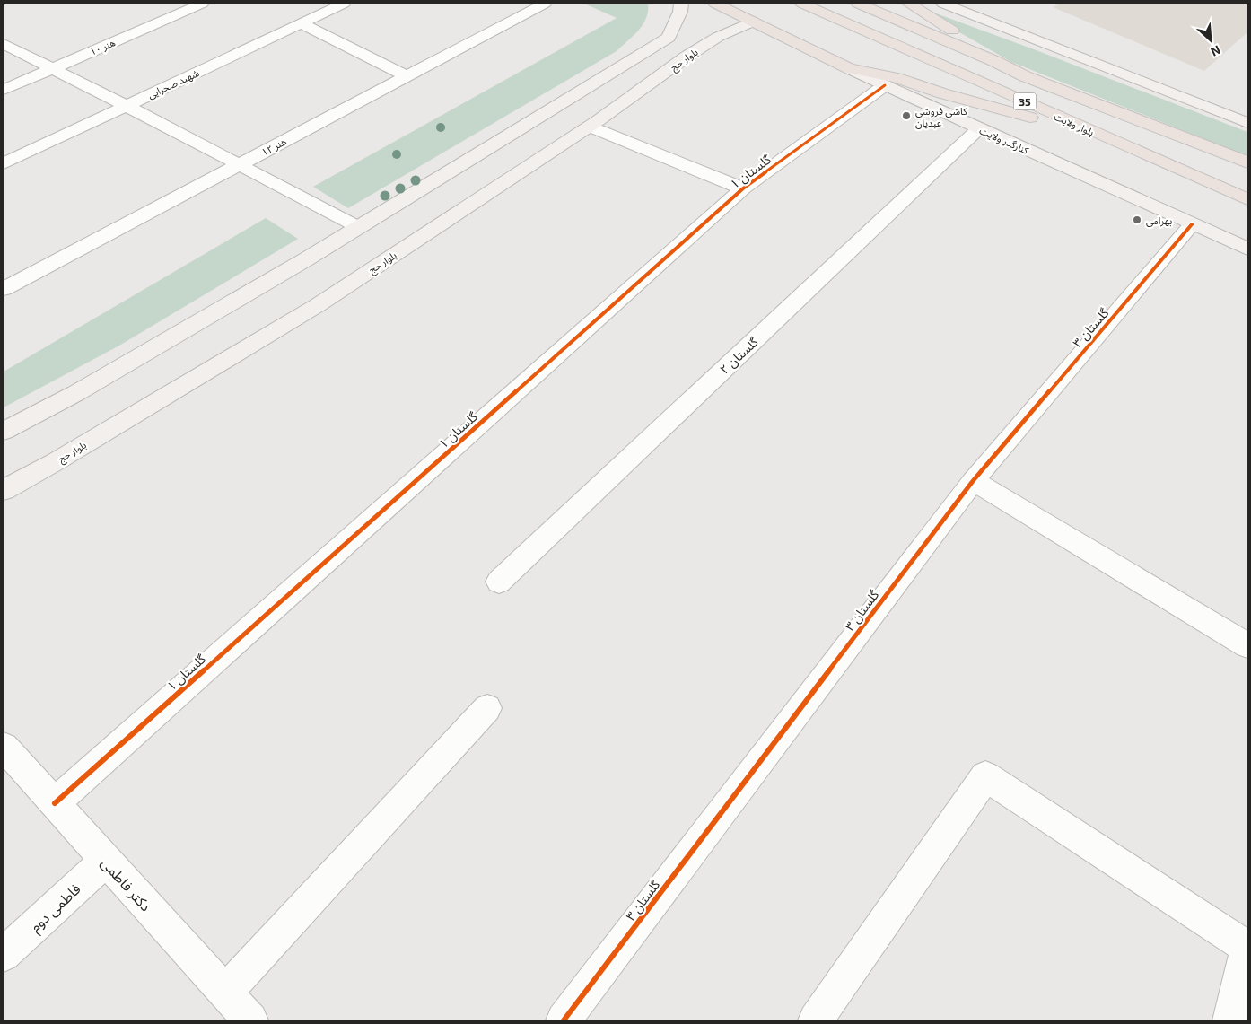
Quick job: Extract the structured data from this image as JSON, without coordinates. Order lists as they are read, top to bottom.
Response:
{
  "streets": {
    "main road": [
      "بلوار حج",
      "35",
      "بلوار ولایت",
      "کنارگذر ولایت"
    ],
    "street": [
      "هنر ۱۰",
      "شهید صحرایی",
      "هنر ۱۲",
      "گلستان ۱",
      "گلستان ۳",
      "گلستان ۲",
      "دکتر فاطمی",
      "فاطمی دوم"
    ]
  },
  "crossings": [
    ["بلوار حج", "کنارگذر ولایت"],
    ["کنارگذر ولایت", "گلستان ۱"],
    ["کنارگذر ولایت", "گلستان ۳"],
    ["کنارگذر ولایت", "گلستان ۲"],
    ["گلستان ۱", "دکتر فاطمی"],
    ["دکتر فاطمی", "فاطمی دوم"]
  ],
  "places": ["کاشی فروشی عبدیان", "بهرامی"],
  "north": "bottom right"
}
